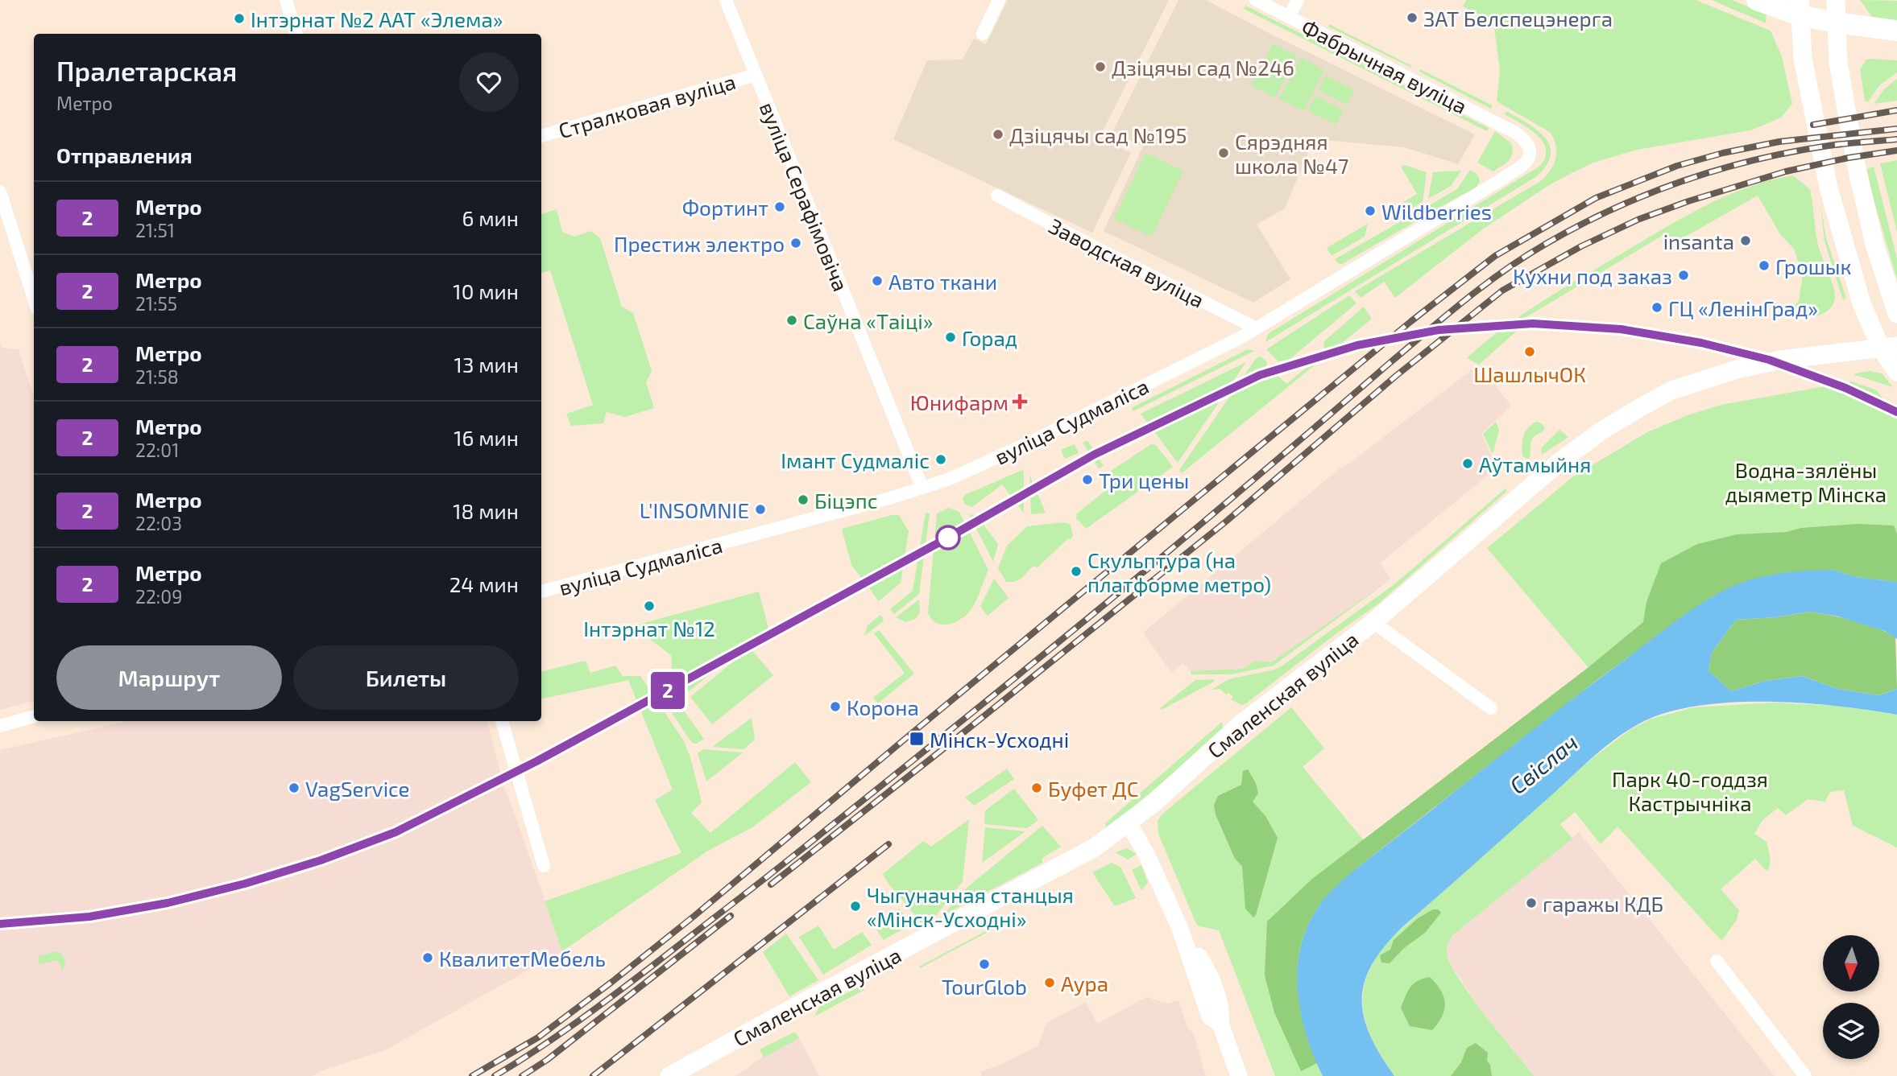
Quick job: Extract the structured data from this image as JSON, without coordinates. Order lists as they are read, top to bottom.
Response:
{
  "streets": {
    "main road": ["Смаленская вуліца"],
    "street": [
      "Фабрычная вуліца",
      "Стралковая вуліца",
      "вуліца Серафімовіча",
      "Заводская вуліца",
      "вуліца Судмаліса"
    ]
  },
  "crossings": [
    ["Фабрычная вуліца", "вуліца Судмаліса"],
    ["Стралковая вуліца", "вуліца Серафімовіча"],
    ["вуліца Серафімовіча", "вуліца Судмаліса"],
    ["Заводская вуліца", "вуліца Судмаліса"]
  ],
  "water": ["Свіслач"],
  "parks": ["Водна-зялёны дыяметр Мінска", "Парк 40-годдзя Кастрычніка"],
  "places": {
    "other": [
      "ЗАТ Белспецэнерга",
      "Інтэрнат №2 ААТ «Элема»",
      "Дзіцячы сад №246",
      "Дзіцячы сад №195",
      "Сярэдняя школа №47",
      "Фортинт",
      "Wildberries",
      "insanta",
      "Престиж электро",
      "Грошык",
      "Кухни под заказ",
      "Авто ткани",
      "ГЦ «ЛенінГрад»",
      "Саўна «Таіці»",
      "Горад",
      "ШашлычОК",
      "Імант Судмаліс",
      "Аўтамыйня",
      "Три цены",
      "Біцэпс",
      "L'INSOMNIE",
      "Скульптура (на платформе метро)",
      "Інтэрнат №12",
      "Корона",
      "VagService",
      "Буфет ДС",
      "гаражы КДБ",
      "Чыгуначная станцыя «Мінск-Усходні»",
      "КвалитетМебель",
      "TourGlob",
      "Аура"
    ],
    "health": ["Юнифарм"],
    "transit": ["Мінск-Усходні"]
  },
  "lines": ["metro line 2"],
  "north": "bottom",
  "page": {
    "on_map": "2",
    "heading": [
      ["Пралетарская", "Метро"],
      "Отправления"
    ],
    "list": [
      {
        "mark": "2",
        "name": "Метро",
        "note": "21:51",
        "value": "6 мин"
      },
      {
        "mark": "2",
        "name": "Метро",
        "note": "21:55",
        "value": "10 мин"
      },
      {
        "mark": "2",
        "name": "Метро",
        "note": "21:58",
        "value": "13 мин"
      },
      {
        "mark": "2",
        "name": "Метро",
        "note": "22:01",
        "value": "16 мин"
      },
      {
        "mark": "2",
        "name": "Метро",
        "note": "22:03",
        "value": "18 мин"
      },
      {
        "mark": "2",
        "name": "Метро",
        "note": "22:09",
        "value": "24 мин"
      }
    ],
    "buttons": ["Маршрут", "Билеты"]
  }
}
